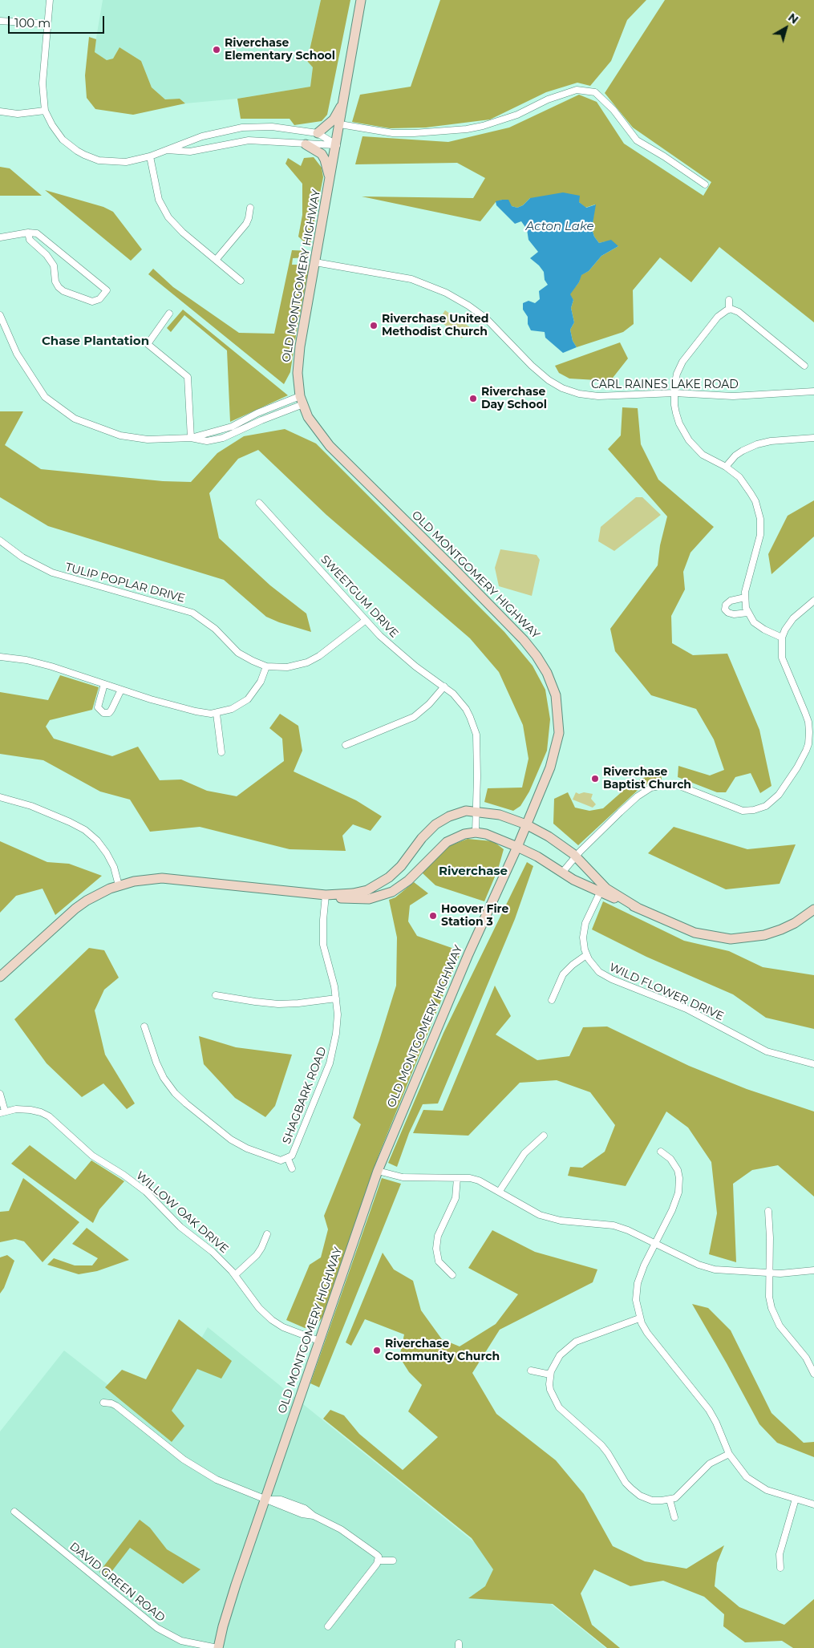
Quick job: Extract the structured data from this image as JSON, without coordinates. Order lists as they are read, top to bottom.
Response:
{
  "streets": {
    "street": [
      "OLD MONTGOMERY HIGHWAY",
      "CARL RAINES LAKE ROAD",
      "TULIP POPLAR DRIVE",
      "SWEETGUM DRIVE",
      "WILD FLOWER DRIVE",
      "SHAGBARK ROAD",
      "WILLOW OAK DRIVE",
      "DAVID GREEN ROAD"
    ]
  },
  "crossings": [
    ["OLD MONTGOMERY HIGHWAY", "CARL RAINES LAKE ROAD"],
    ["OLD MONTGOMERY HIGHWAY", "WILLOW OAK DRIVE"],
    ["OLD MONTGOMERY HIGHWAY", "DAVID GREEN ROAD"],
    ["TULIP POPLAR DRIVE", "SWEETGUM DRIVE"]
  ],
  "districts": ["Chase Plantation", "Riverchase"],
  "water": ["Acton Lake"],
  "places": [
    "Riverchase Elementary School",
    "Riverchase United Methodist Church",
    "Riverchase Day School",
    "Riverchase Baptist Church",
    "Hoover Fire Station 3",
    "Riverchase Community Church"
  ],
  "scale_bar": "100 m",
  "north": "top right"
}
